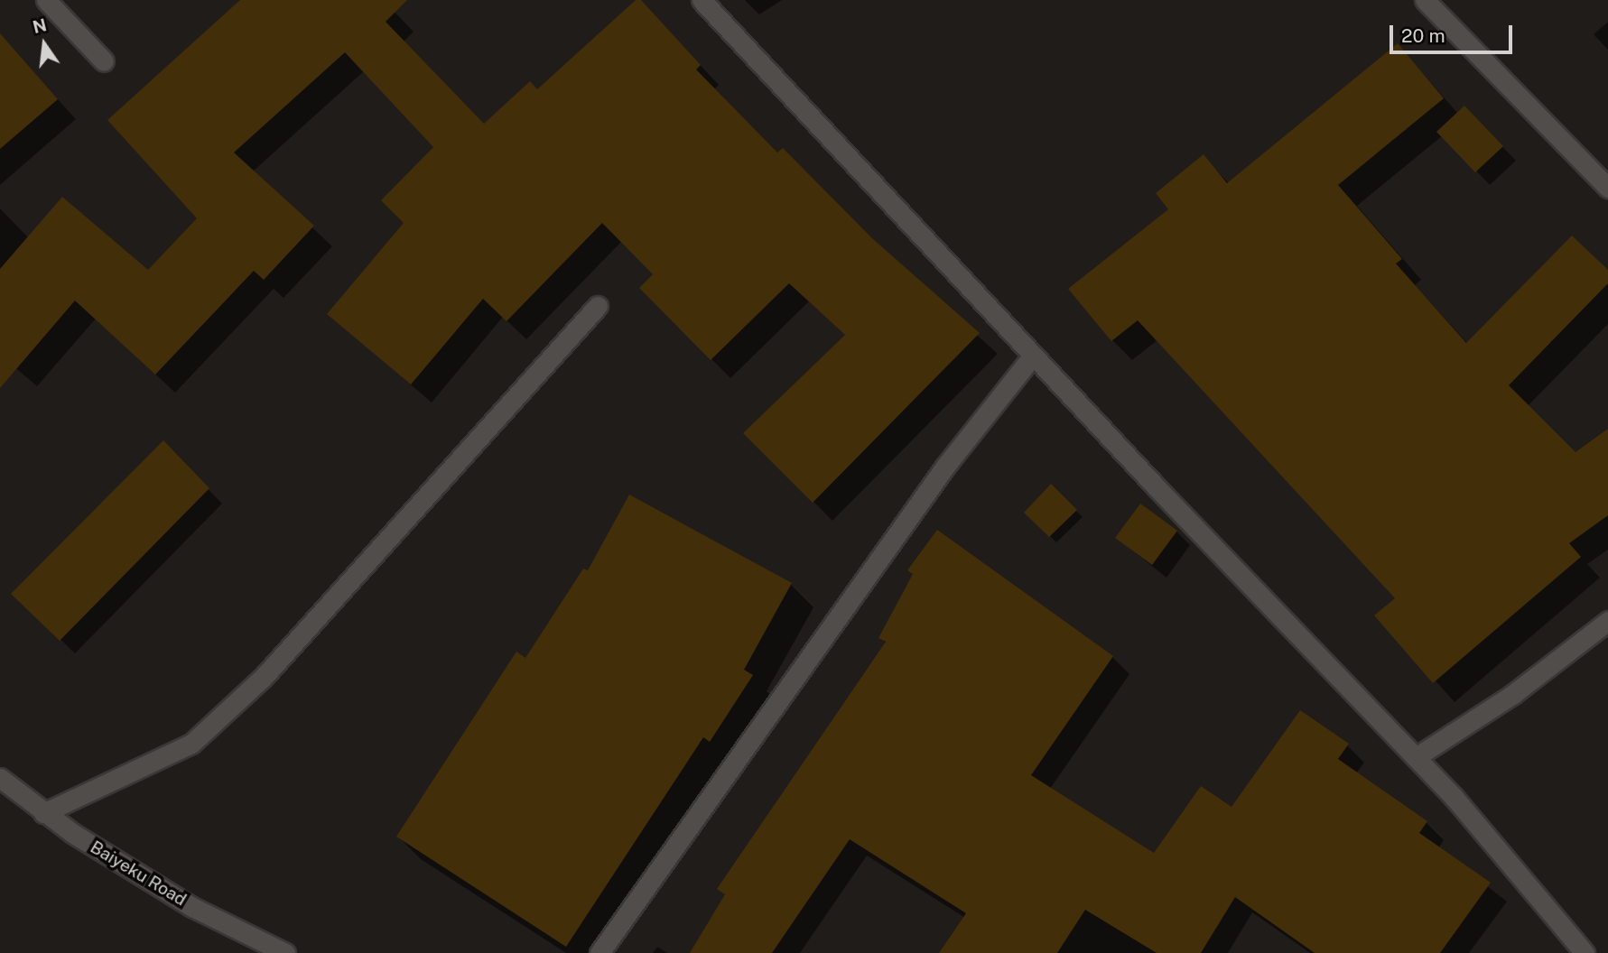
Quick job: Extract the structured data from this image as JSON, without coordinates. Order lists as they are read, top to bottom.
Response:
{
  "streets": {
    "street": ["Baiyeku Road"]
  },
  "scale_bar": "20 m",
  "north": "top"
}
